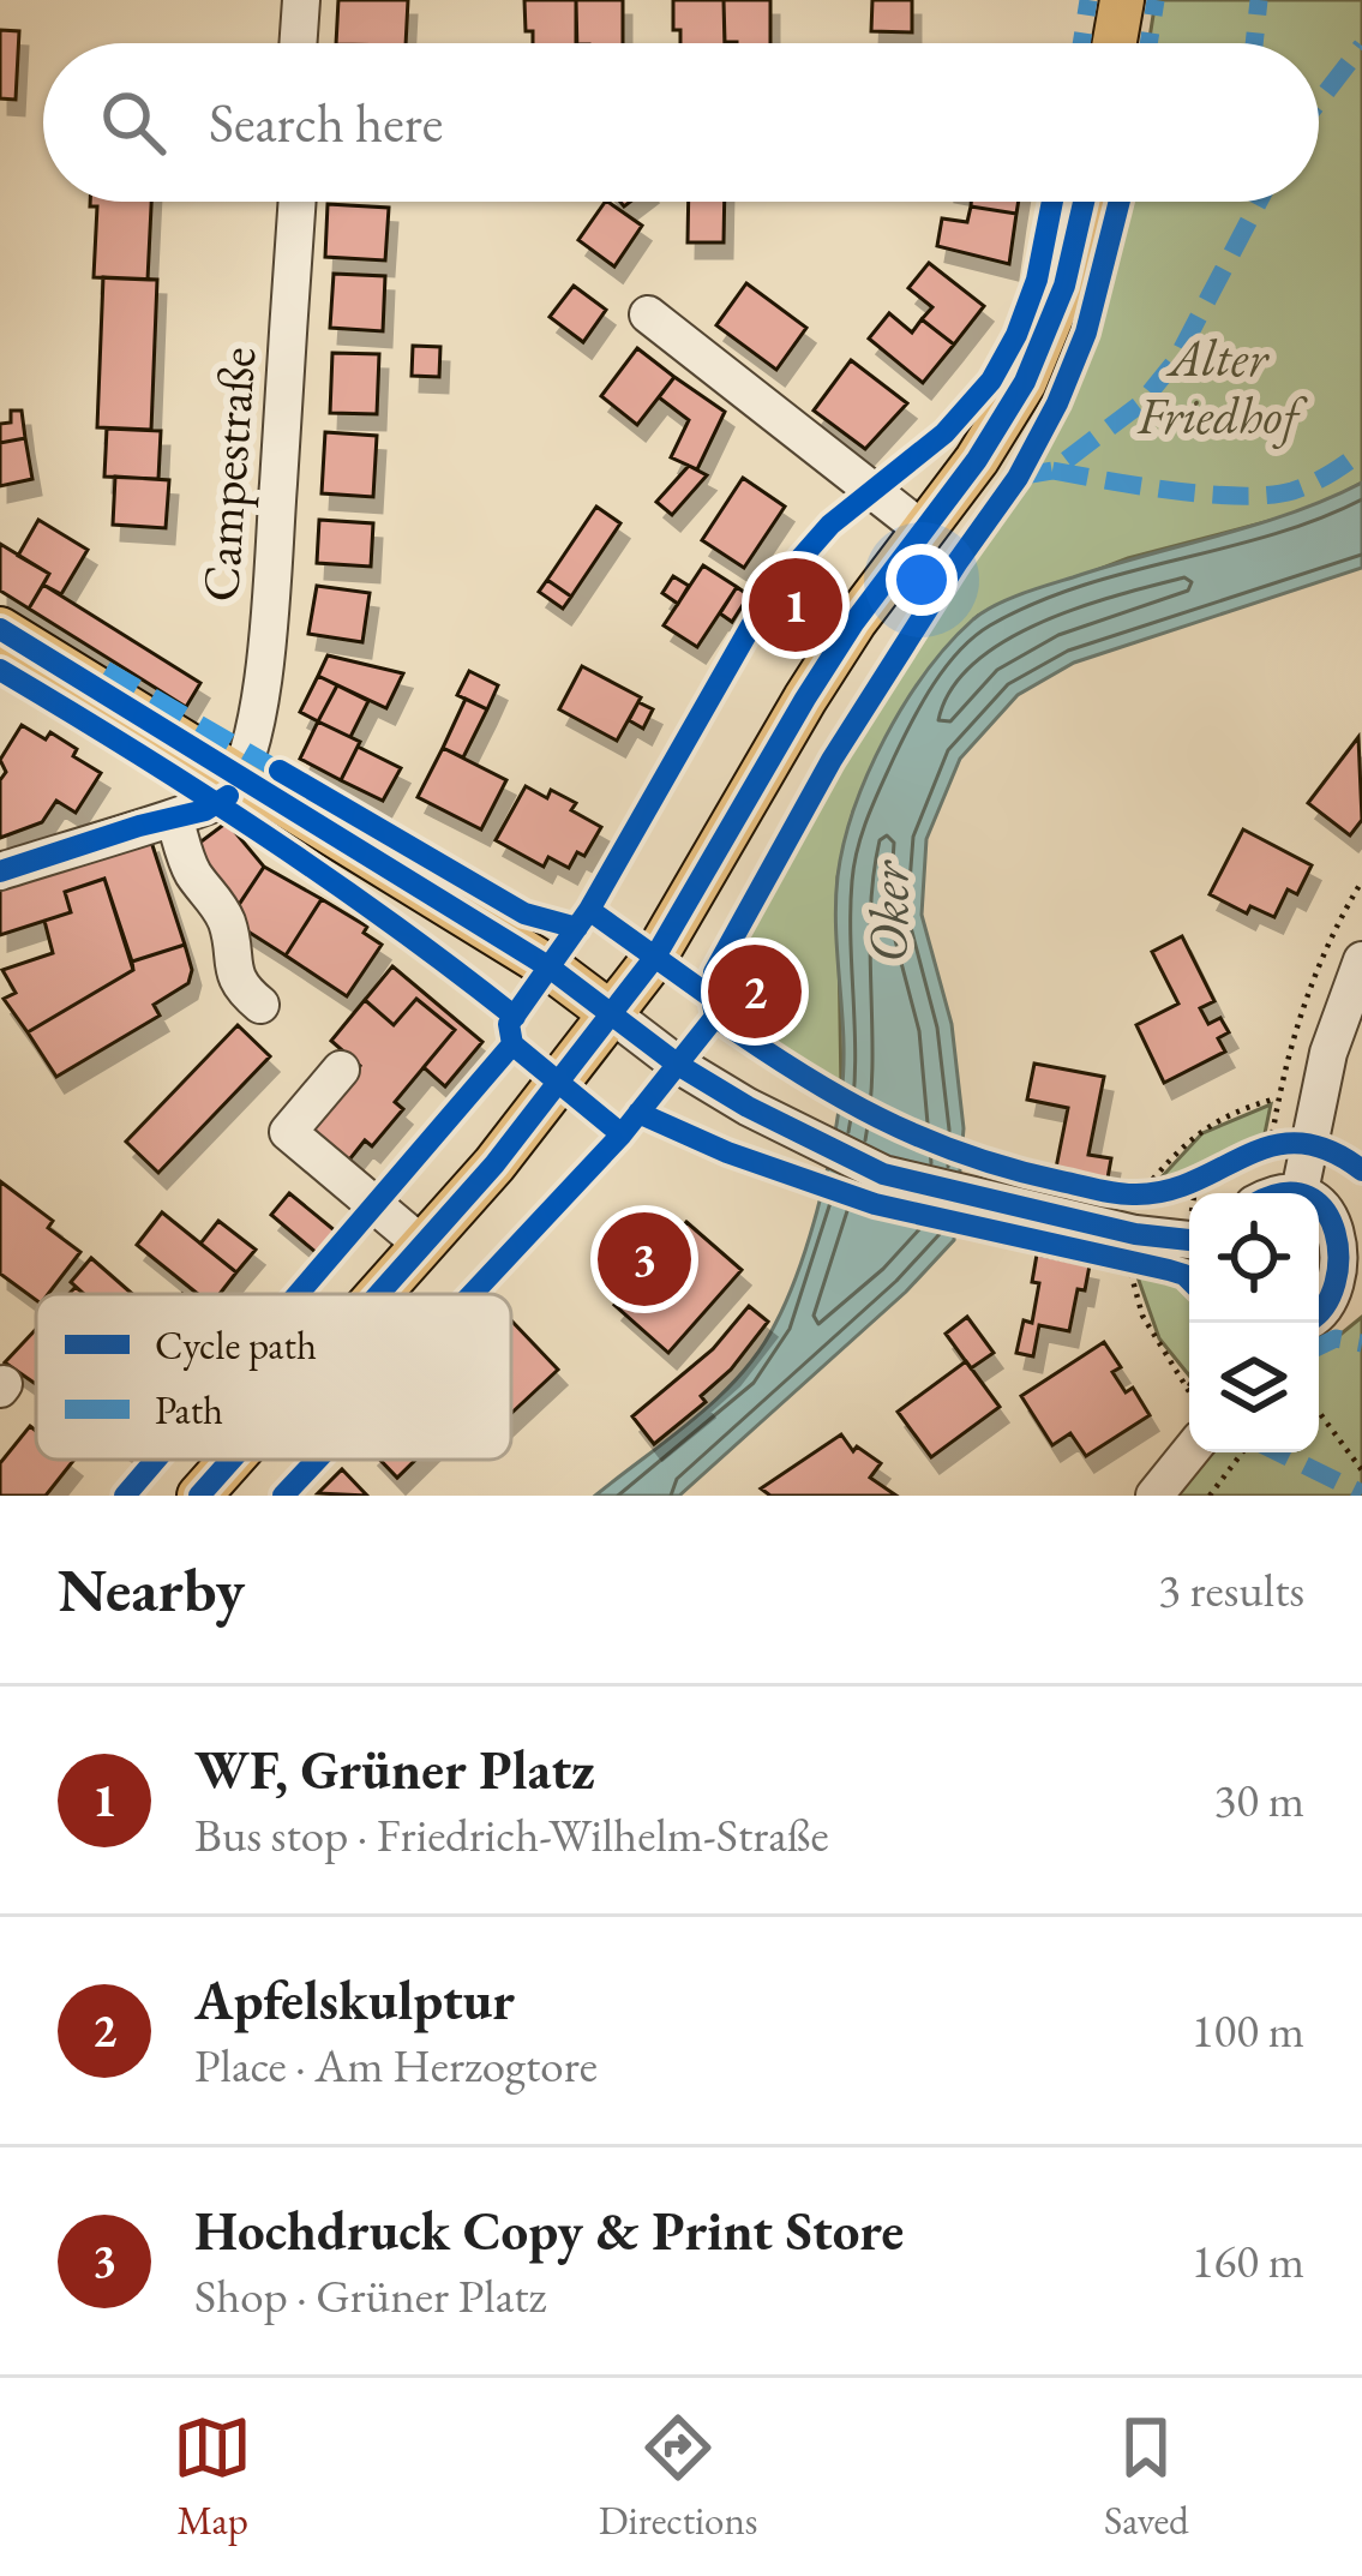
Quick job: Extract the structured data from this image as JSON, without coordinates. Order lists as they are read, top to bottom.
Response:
{
  "streets": {
    "street": ["Campestraße"]
  },
  "water": ["Oker"],
  "parks": ["Alter Friedhof"],
  "legend": ["Cycle path", "Path"],
  "page": {
    "search": "Search here",
    "pins": ["1", "2", "3"],
    "heading": ["Nearby", "3 results"],
    "list": [
      {
        "mark": "1",
        "name": "WF, Grüner Platz",
        "note": "Bus stop · Friedrich-Wilhelm-Straße",
        "value": "30 m"
      },
      {
        "mark": "2",
        "name": "Apfelskulptur",
        "note": "Place · Am Herzogtore",
        "value": "100 m"
      },
      {
        "mark": "3",
        "name": "Hochdruck Copy & Print Store",
        "note": "Shop · Grüner Platz",
        "value": "160 m"
      }
    ],
    "nav": ["Map", "Directions", "Saved"]
  }
}
